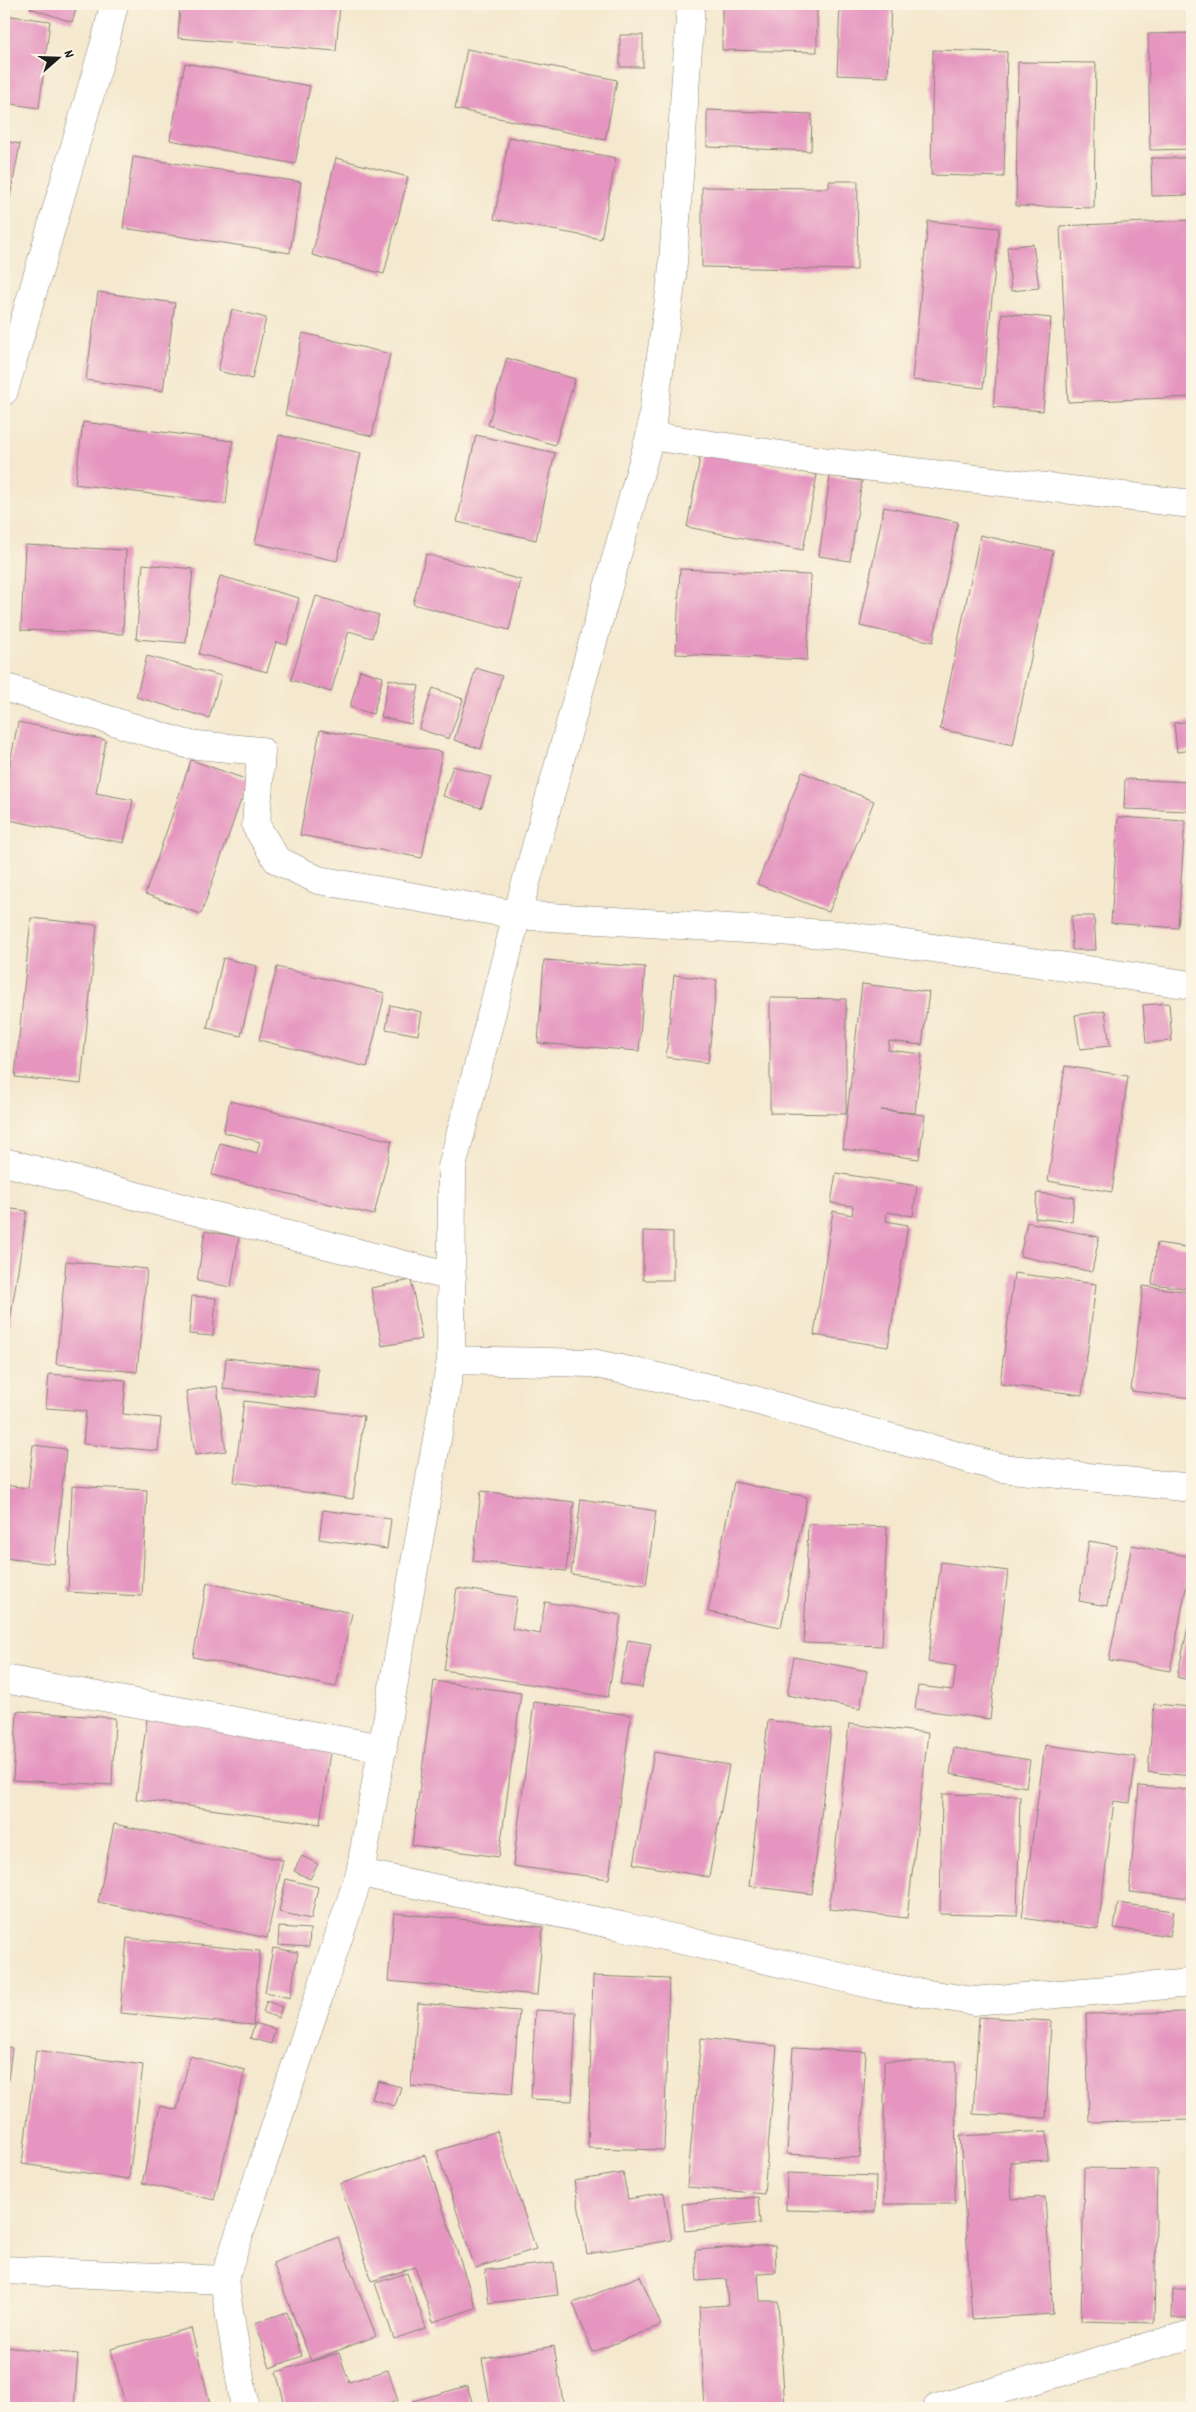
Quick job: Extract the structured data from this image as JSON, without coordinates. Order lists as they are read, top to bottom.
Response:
{
  "north": "right"
}
